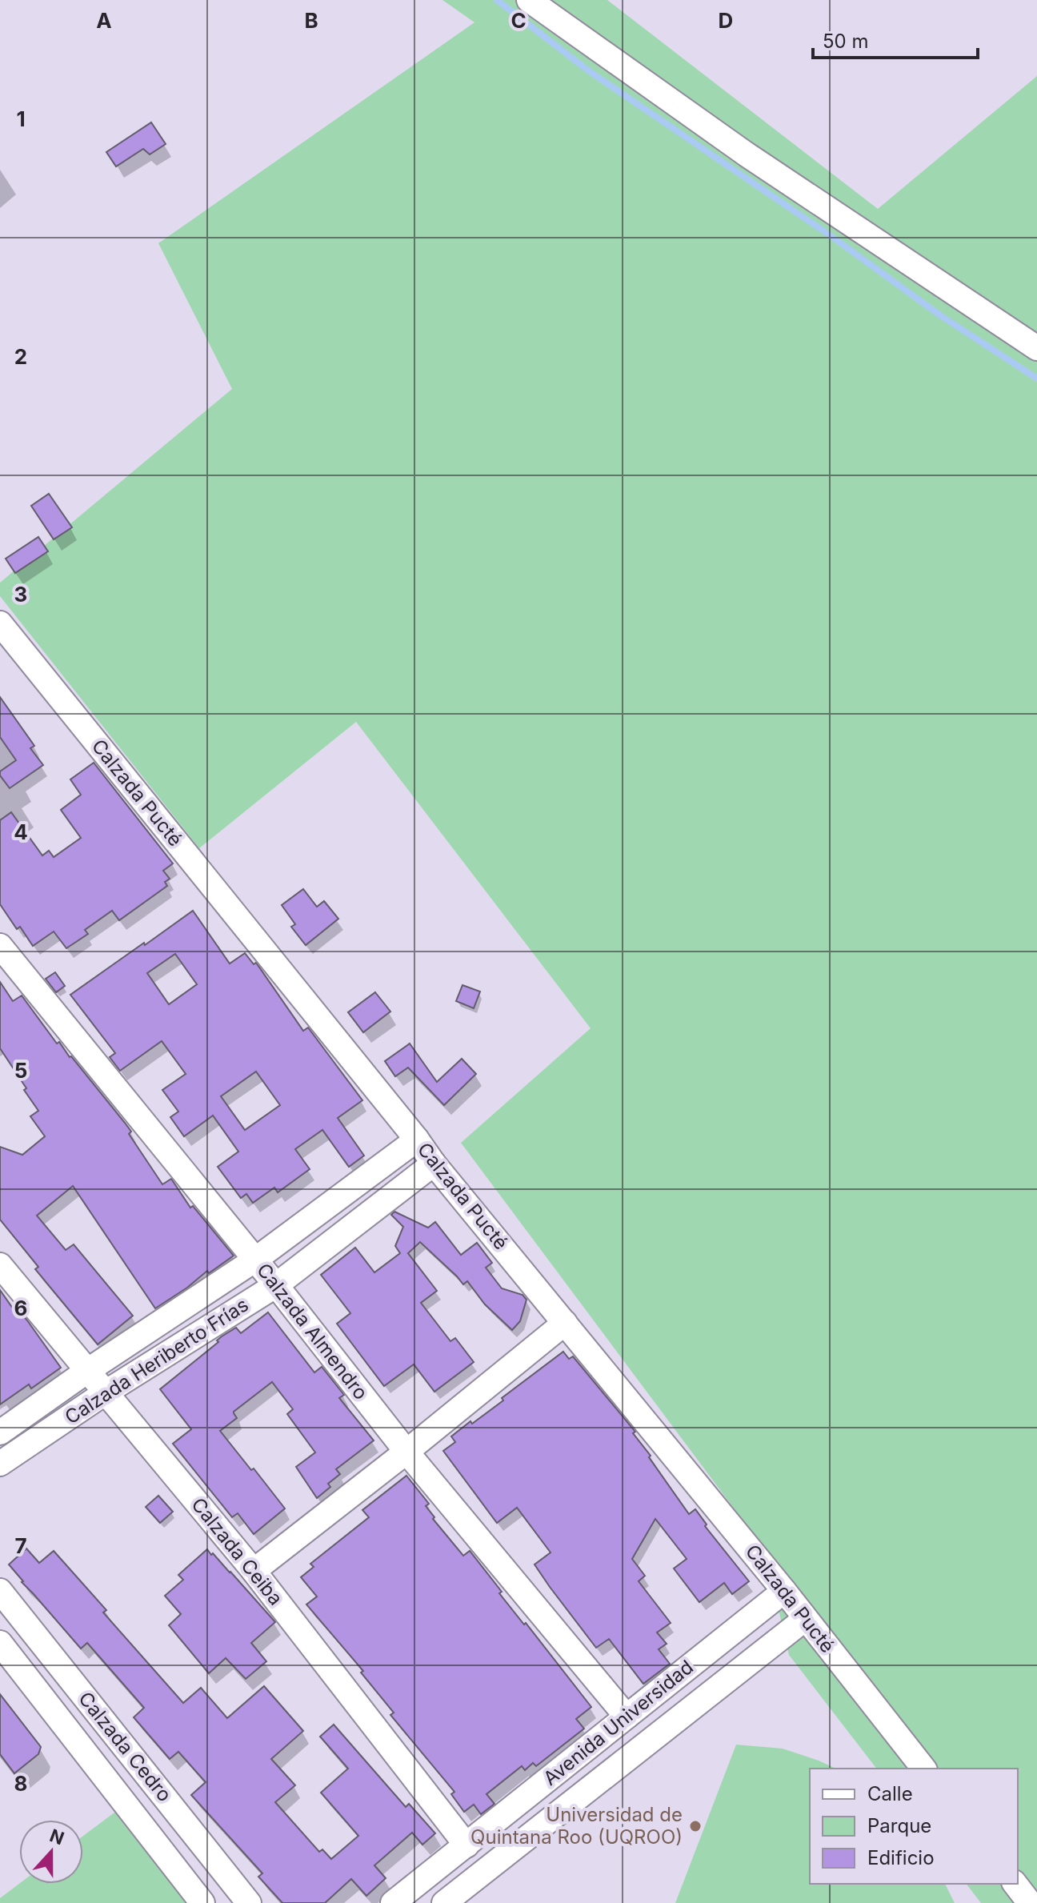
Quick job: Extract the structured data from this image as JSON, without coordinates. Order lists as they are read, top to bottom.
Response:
{
  "streets": {
    "street": [
      "Calzada Pucté",
      "Calzada Almendro",
      "Calzada Heriberto Frías",
      "Calzada Ceiba",
      "Avenida Universidad",
      "Calzada Cedro"
    ]
  },
  "crossings": [
    ["Calzada Pucté", "Calzada Heriberto Frías"],
    ["Calzada Pucté", "Avenida Universidad"],
    ["Calzada Almendro", "Calzada Heriberto Frías"],
    ["Calzada Almendro", "Avenida Universidad"],
    ["Calzada Heriberto Frías", "Calzada Ceiba"],
    ["Calzada Ceiba", "Avenida Universidad"]
  ],
  "places": ["Universidad de Quintana Roo (UQROO)"],
  "legend": ["Calle", "Parque", "Edificio"],
  "scale_bar": "50 m",
  "north": "top",
  "grid": {
    "columns": [
      "A",
      "B",
      "C",
      "D"
    ],
    "rows": [
      "1",
      "2",
      "3",
      "4",
      "5",
      "6",
      "7",
      "8"
    ]
  }
}
